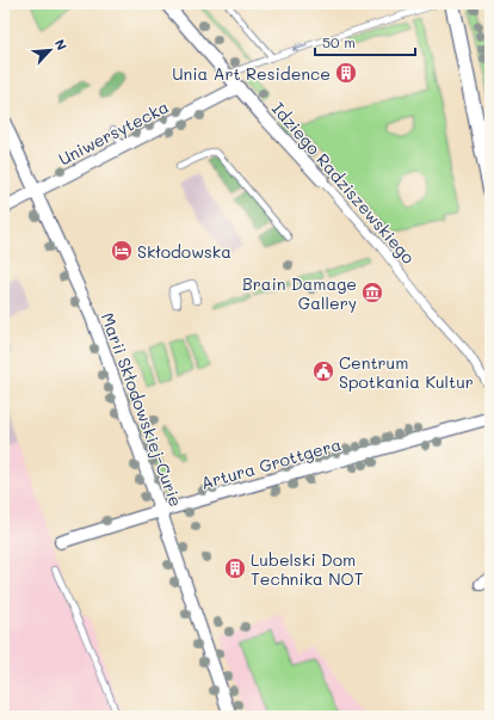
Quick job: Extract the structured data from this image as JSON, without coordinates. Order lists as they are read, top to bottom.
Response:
{
  "streets": {
    "street": [
      "Uniwersytecka",
      "Idziego Radziszewskiego",
      "Marii Skłodowskiej-Curie",
      "Artura Grottgera"
    ]
  },
  "crossings": [
    ["Uniwersytecka", "Idziego Radziszewskiego"],
    ["Uniwersytecka", "Marii Skłodowskiej-Curie"],
    ["Marii Skłodowskiej-Curie", "Artura Grottgera"]
  ],
  "places": {
    "building": ["Unia Art Residence", "Lubelski Dom Technika NOT"],
    "hotel": ["Skłodowska"],
    "museum": ["Brain Damage Gallery"],
    "public building": ["Centrum Spotkania Kultur"]
  },
  "scale_bar": "50 m",
  "north": "top right"
}
